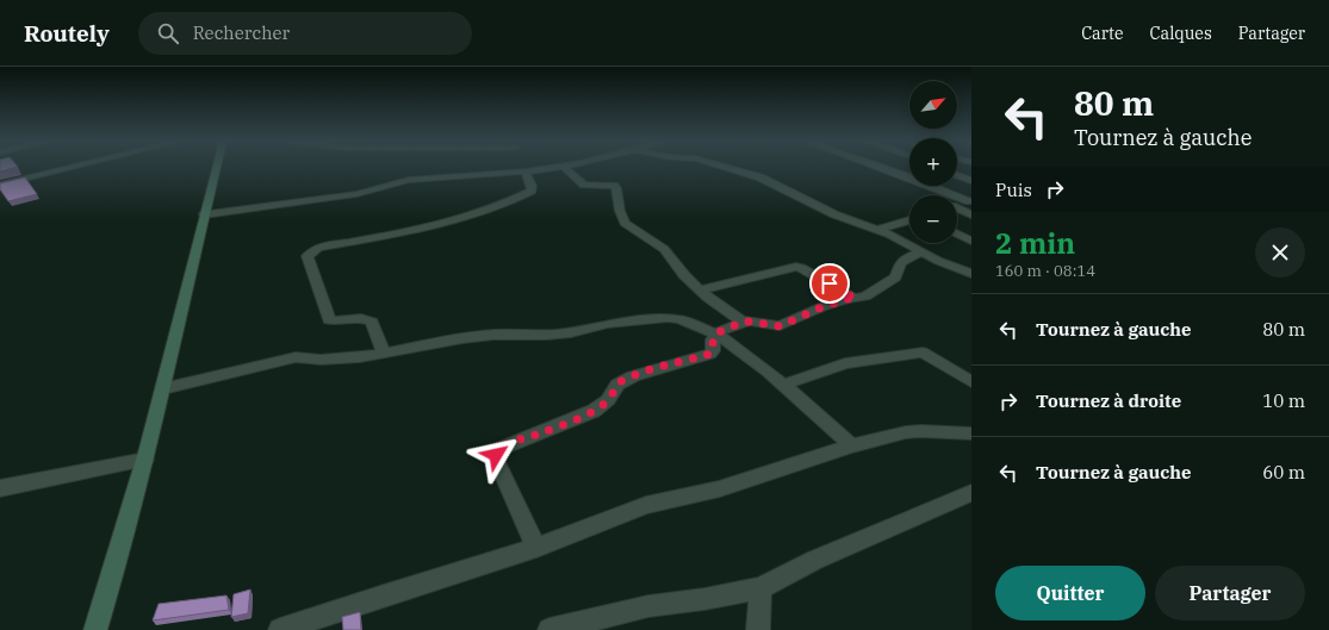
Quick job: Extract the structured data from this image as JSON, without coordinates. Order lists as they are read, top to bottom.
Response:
{
  "north": "top right",
  "page": {
    "header": "Routely",
    "search": "Rechercher",
    "nav": ["Carte", "Calques", "Partager"],
    "turn": ["80 m", "Tournez à gauche"],
    "map_buttons": ["+", "−"],
    "then": "Puis",
    "heading": ["2 min", "160 m · 08:14"],
    "list": [
      {
        "name": "Tournez à gauche",
        "value": "80 m"
      },
      {
        "name": "Tournez à droite",
        "value": "10 m"
      },
      {
        "name": "Tournez à gauche",
        "value": "60 m"
      }
    ],
    "buttons": ["Quitter", "Partager"]
  }
}
